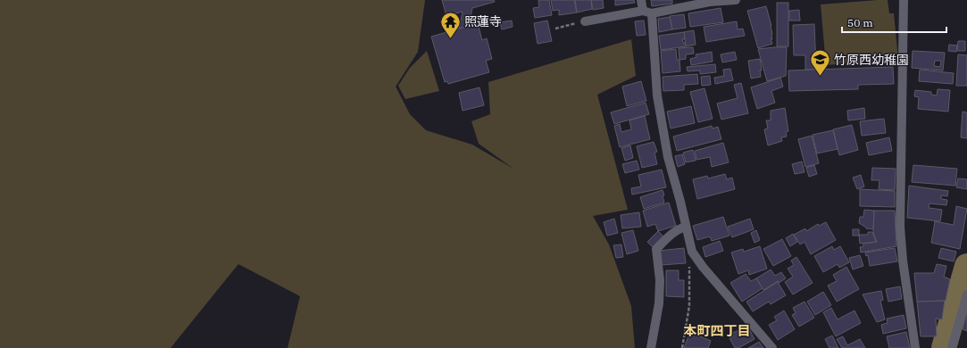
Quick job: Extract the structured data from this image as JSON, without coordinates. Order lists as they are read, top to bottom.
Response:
{
  "districts": ["本町四丁目"],
  "places": {
    "temple": ["照蓮寺"],
    "school or university": ["竹原西幼稚園"]
  },
  "scale_bar": "50 m"
}
